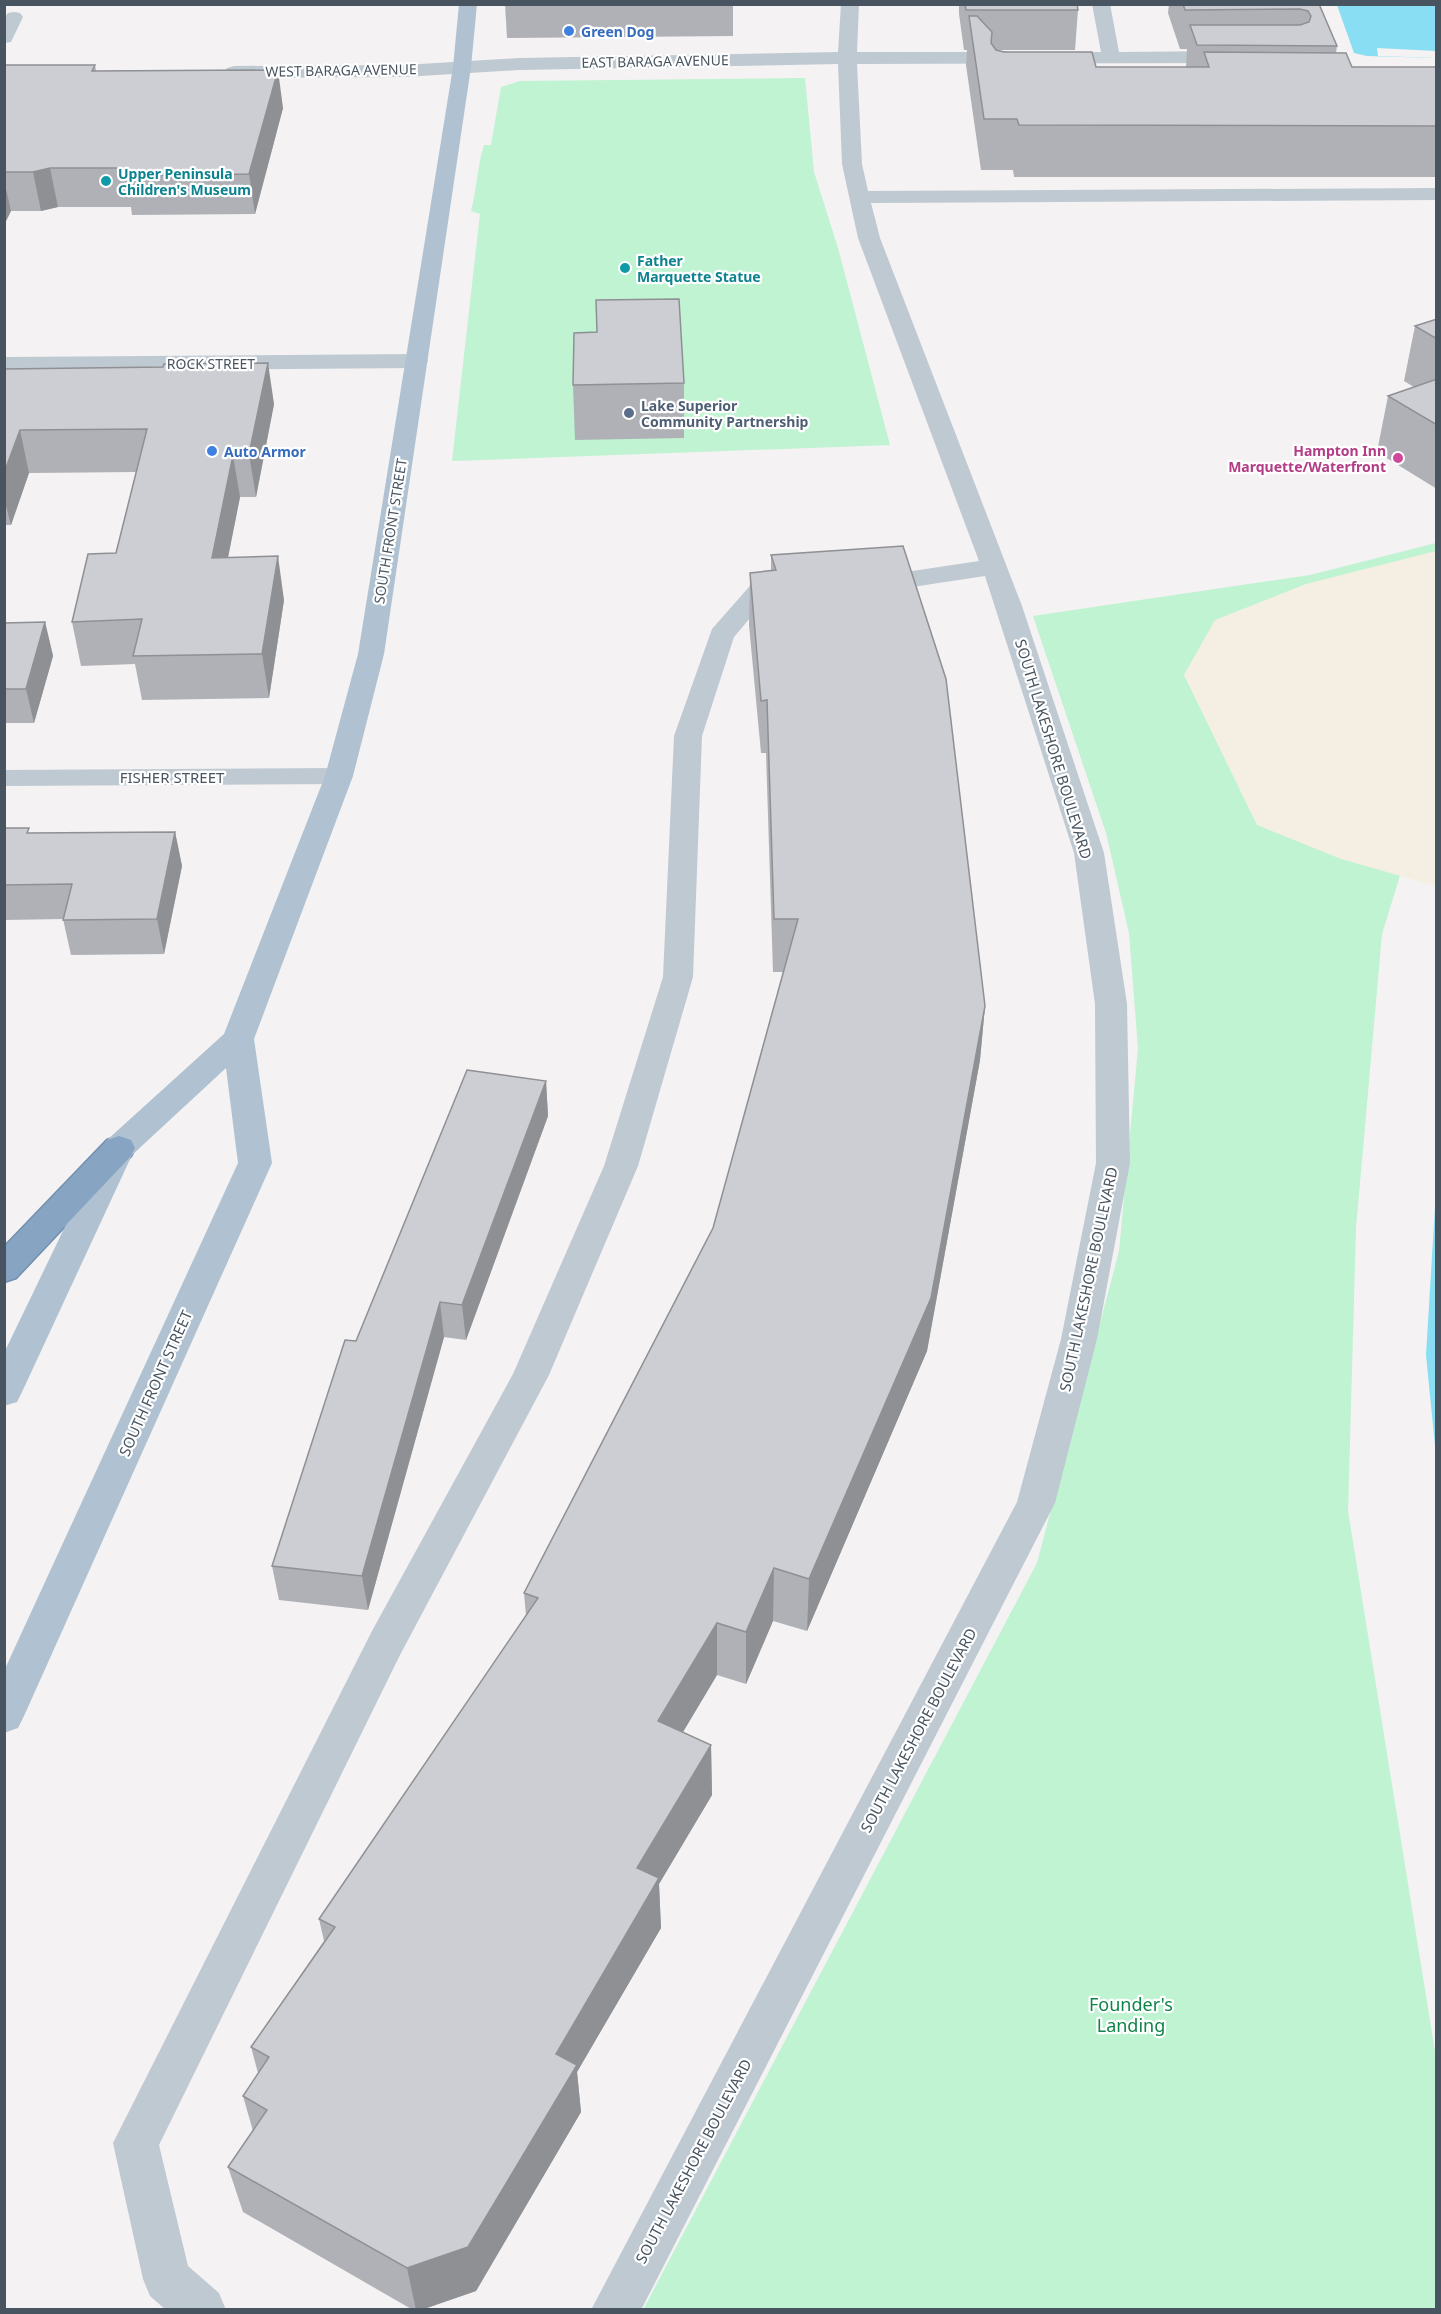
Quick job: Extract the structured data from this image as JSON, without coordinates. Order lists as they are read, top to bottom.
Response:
{
  "streets": {
    "main road": ["SOUTH FRONT STREET"],
    "street": [
      "EAST BARAGA AVENUE",
      "WEST BARAGA AVENUE",
      "ROCK STREET",
      "SOUTH LAKESHORE BOULEVARD",
      "FISHER STREET"
    ]
  },
  "crossings": [
    ["EAST BARAGA AVENUE", "WEST BARAGA AVENUE"],
    ["EAST BARAGA AVENUE", "SOUTH FRONT STREET"],
    ["EAST BARAGA AVENUE", "SOUTH LAKESHORE BOULEVARD"],
    ["WEST BARAGA AVENUE", "SOUTH FRONT STREET"],
    ["ROCK STREET", "SOUTH FRONT STREET"],
    ["SOUTH FRONT STREET", "FISHER STREET"]
  ],
  "parks": ["Founder's Landing"],
  "places": [
    "Green Dog",
    "Upper Peninsula Children's Museum",
    "Father Marquette Statue",
    "Lake Superior Community Partnership",
    "Auto Armor",
    "Hampton Inn Marquette/Waterfront"
  ]
}
